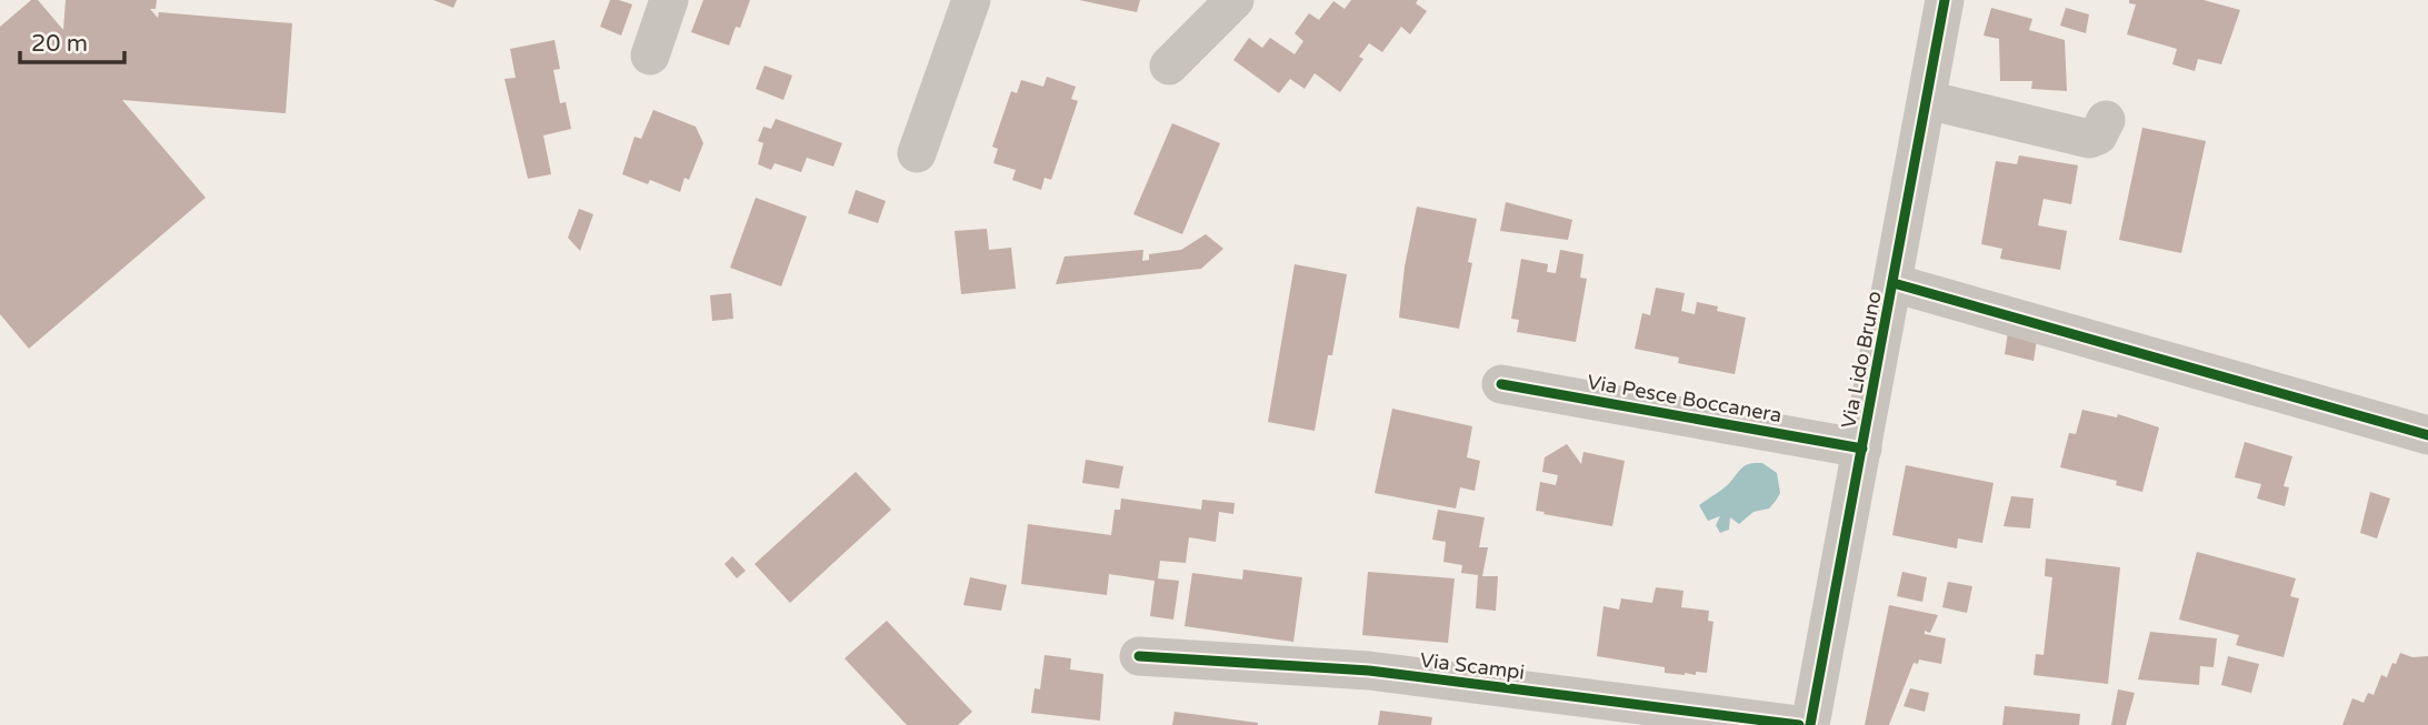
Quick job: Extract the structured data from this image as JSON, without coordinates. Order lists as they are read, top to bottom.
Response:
{
  "streets": {
    "street": ["Via Lido Bruno", "Via Pesce Boccanera", "Via Scampi"]
  },
  "crossings": [
    ["Via Lido Bruno", "Via Pesce Boccanera"]
  ],
  "scale_bar": "20 m"
}
